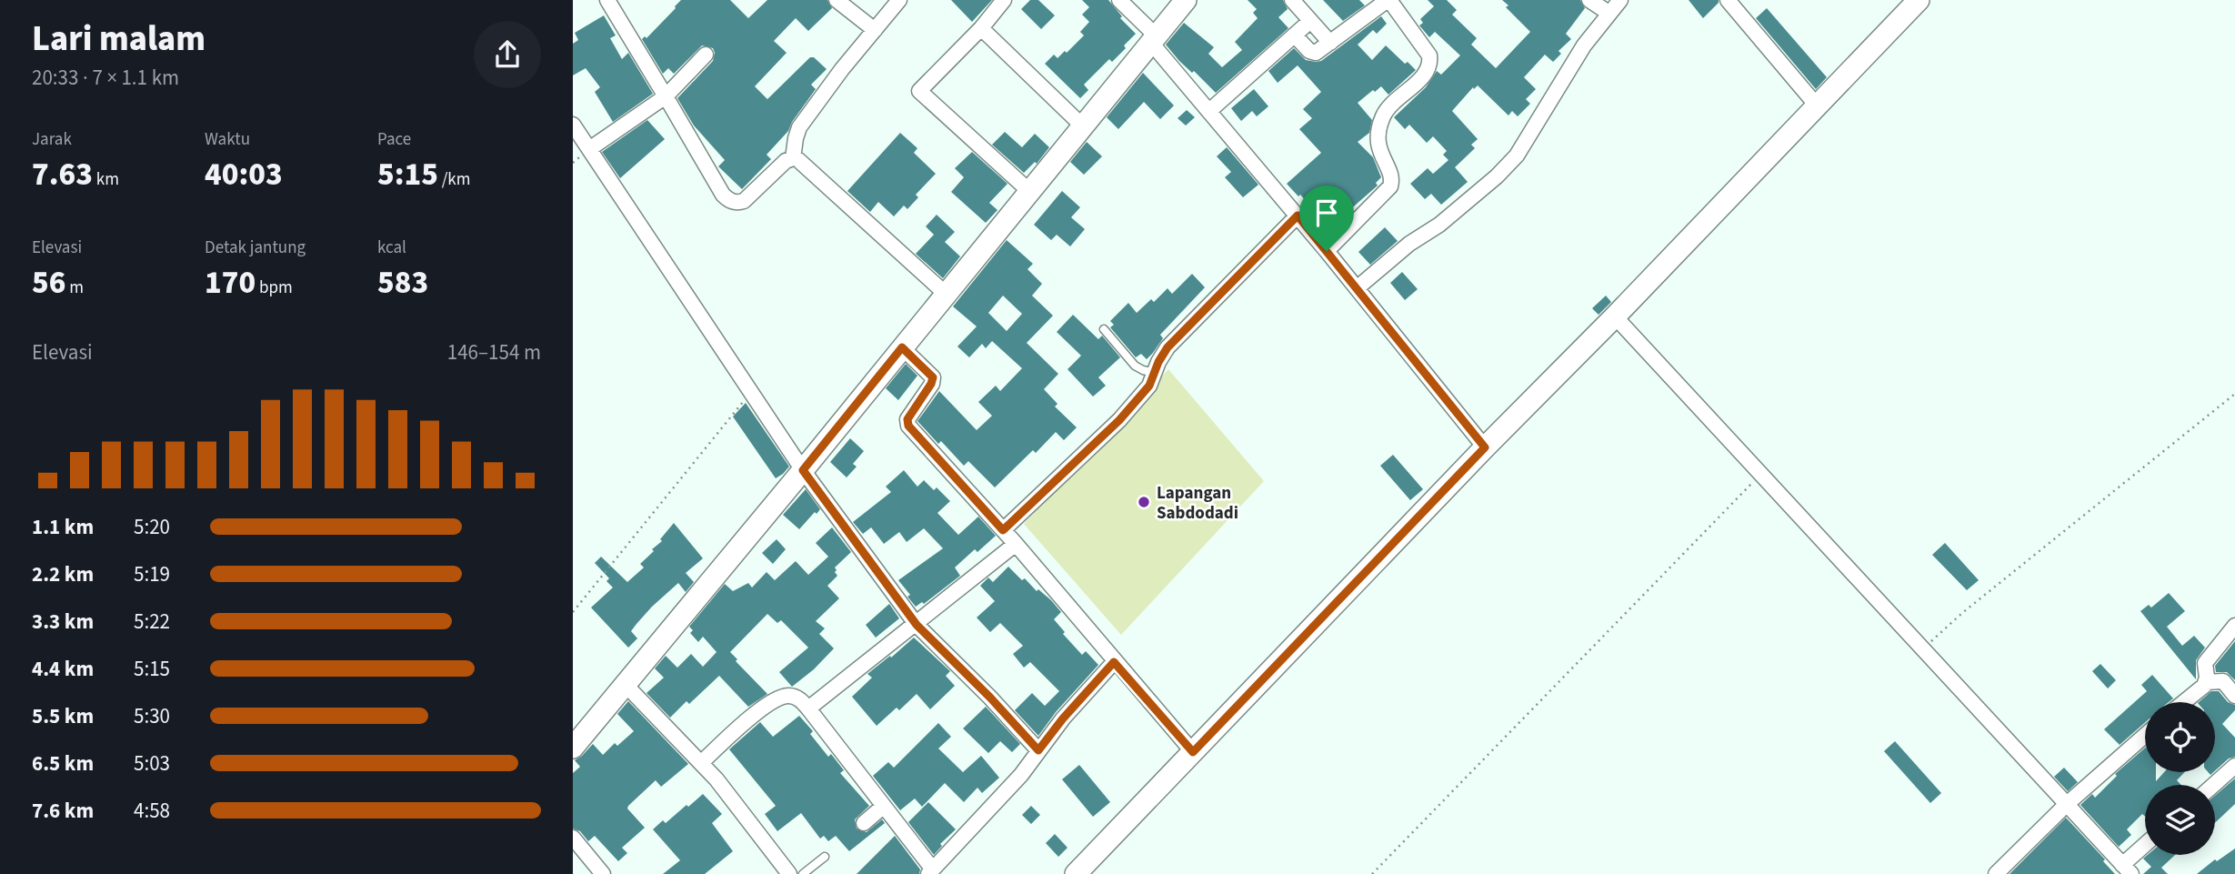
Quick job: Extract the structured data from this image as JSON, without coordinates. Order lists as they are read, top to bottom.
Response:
{
  "places": ["Lapangan Sabdodadi"],
  "page": {
    "heading": ["Lari malam", "20:33 · 7 × 1.1 km"],
    "stats": [
      ["Jarak", "7.63 km"],
      ["Waktu", "40:03"],
      ["Pace", "5:15 /km"],
      ["Elevasi", "56 m"],
      ["Detak jantung", "170 bpm"],
      ["kcal", "583"]
    ],
    "chart": ["Elevasi", "146–154 m"],
    "list": [
      {
        "name": "1.1 km",
        "note": "5:20"
      },
      {
        "name": "2.2 km",
        "note": "5:19"
      },
      {
        "name": "3.3 km",
        "note": "5:22"
      },
      {
        "name": "4.4 km",
        "note": "5:15"
      },
      {
        "name": "5.5 km",
        "note": "5:30"
      },
      {
        "name": "6.5 km",
        "note": "5:03"
      },
      {
        "name": "7.6 km",
        "note": "4:58"
      }
    ]
  }
}
